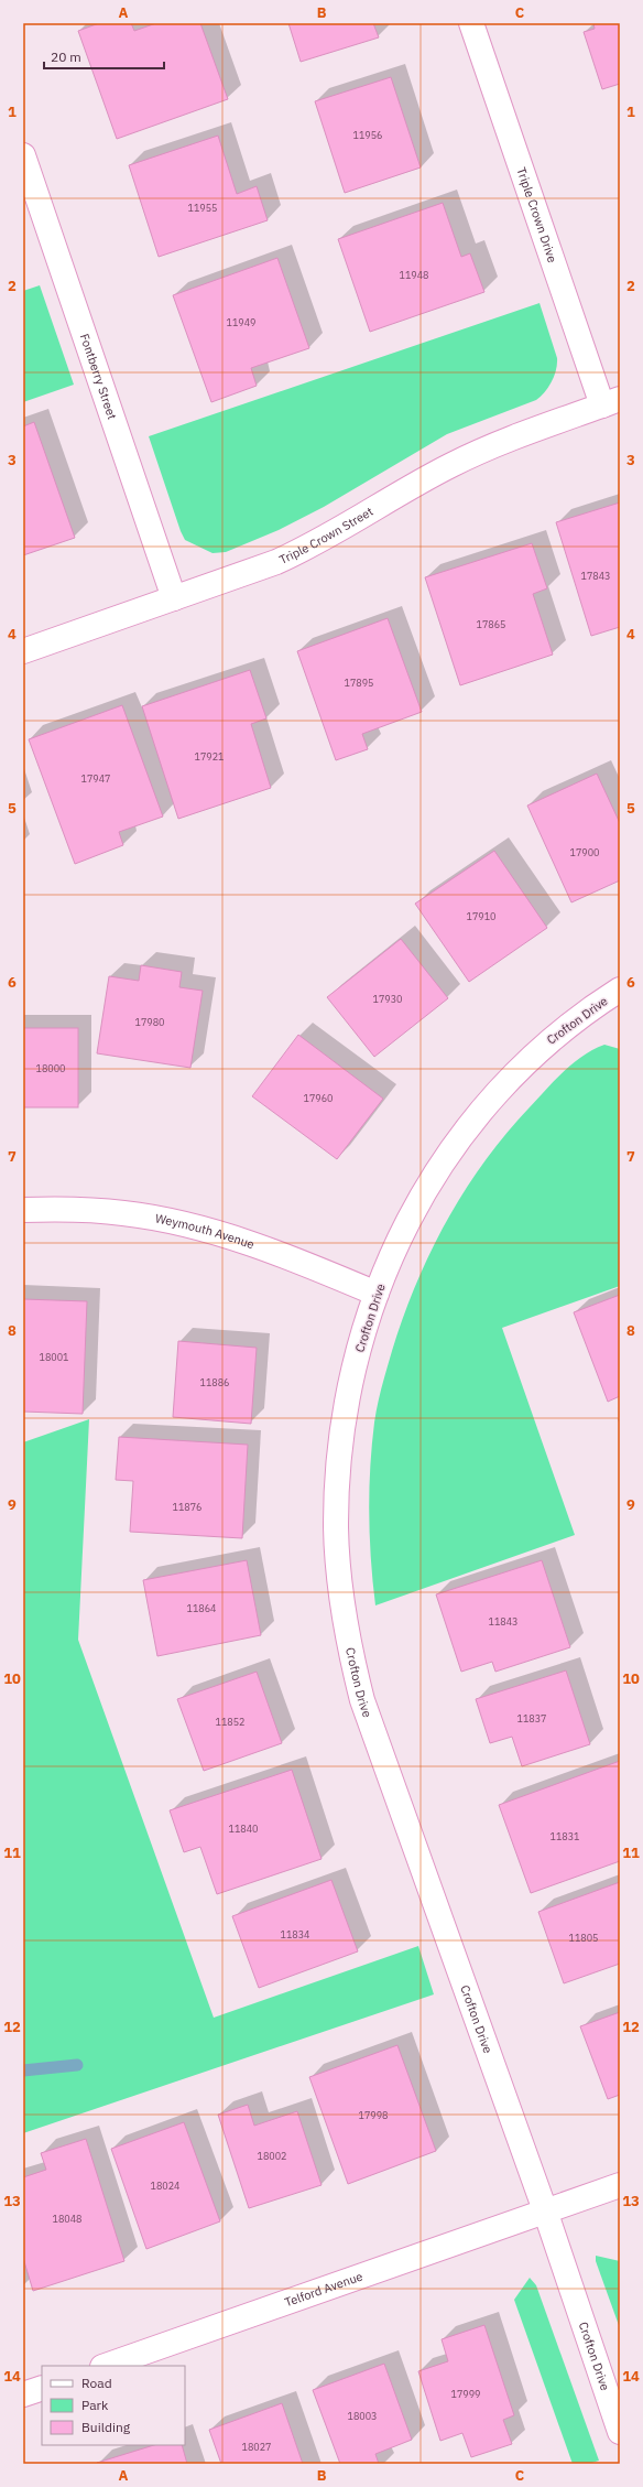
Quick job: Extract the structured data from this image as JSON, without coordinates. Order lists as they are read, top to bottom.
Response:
{
  "streets": {
    "street": [
      "Triple Crown Drive",
      "Fontberry Street",
      "Triple Crown Street",
      "Crofton Drive",
      "Weymouth Avenue",
      "Telford Avenue"
    ]
  },
  "crossings": [
    ["Triple Crown Drive", "Triple Crown Street"],
    ["Fontberry Street", "Triple Crown Street"],
    ["Crofton Drive", "Weymouth Avenue"],
    ["Crofton Drive", "Telford Avenue"]
  ],
  "house_numbers": [
    "11956",
    "11955",
    "11948",
    "11949",
    "17843",
    "17865",
    "17895",
    "17921",
    "17947",
    "17900",
    "17910",
    "17930",
    "17980",
    "18000",
    "17960",
    "18001",
    "11886",
    "11876",
    "11864",
    "11843",
    "11837",
    "11852",
    "11840",
    "11831",
    "11834",
    "11805",
    "17998",
    "18002",
    "18024",
    "18048",
    "17999",
    "18003",
    "18027"
  ],
  "legend": ["Road", "Park", "Building"],
  "scale_bar": "20 m",
  "grid": {
    "columns": ["A", "B", "C"],
    "rows": [
      "1",
      "2",
      "3",
      "4",
      "5",
      "6",
      "7",
      "8",
      "9",
      "10",
      "11",
      "12",
      "13",
      "14"
    ]
  }
}
